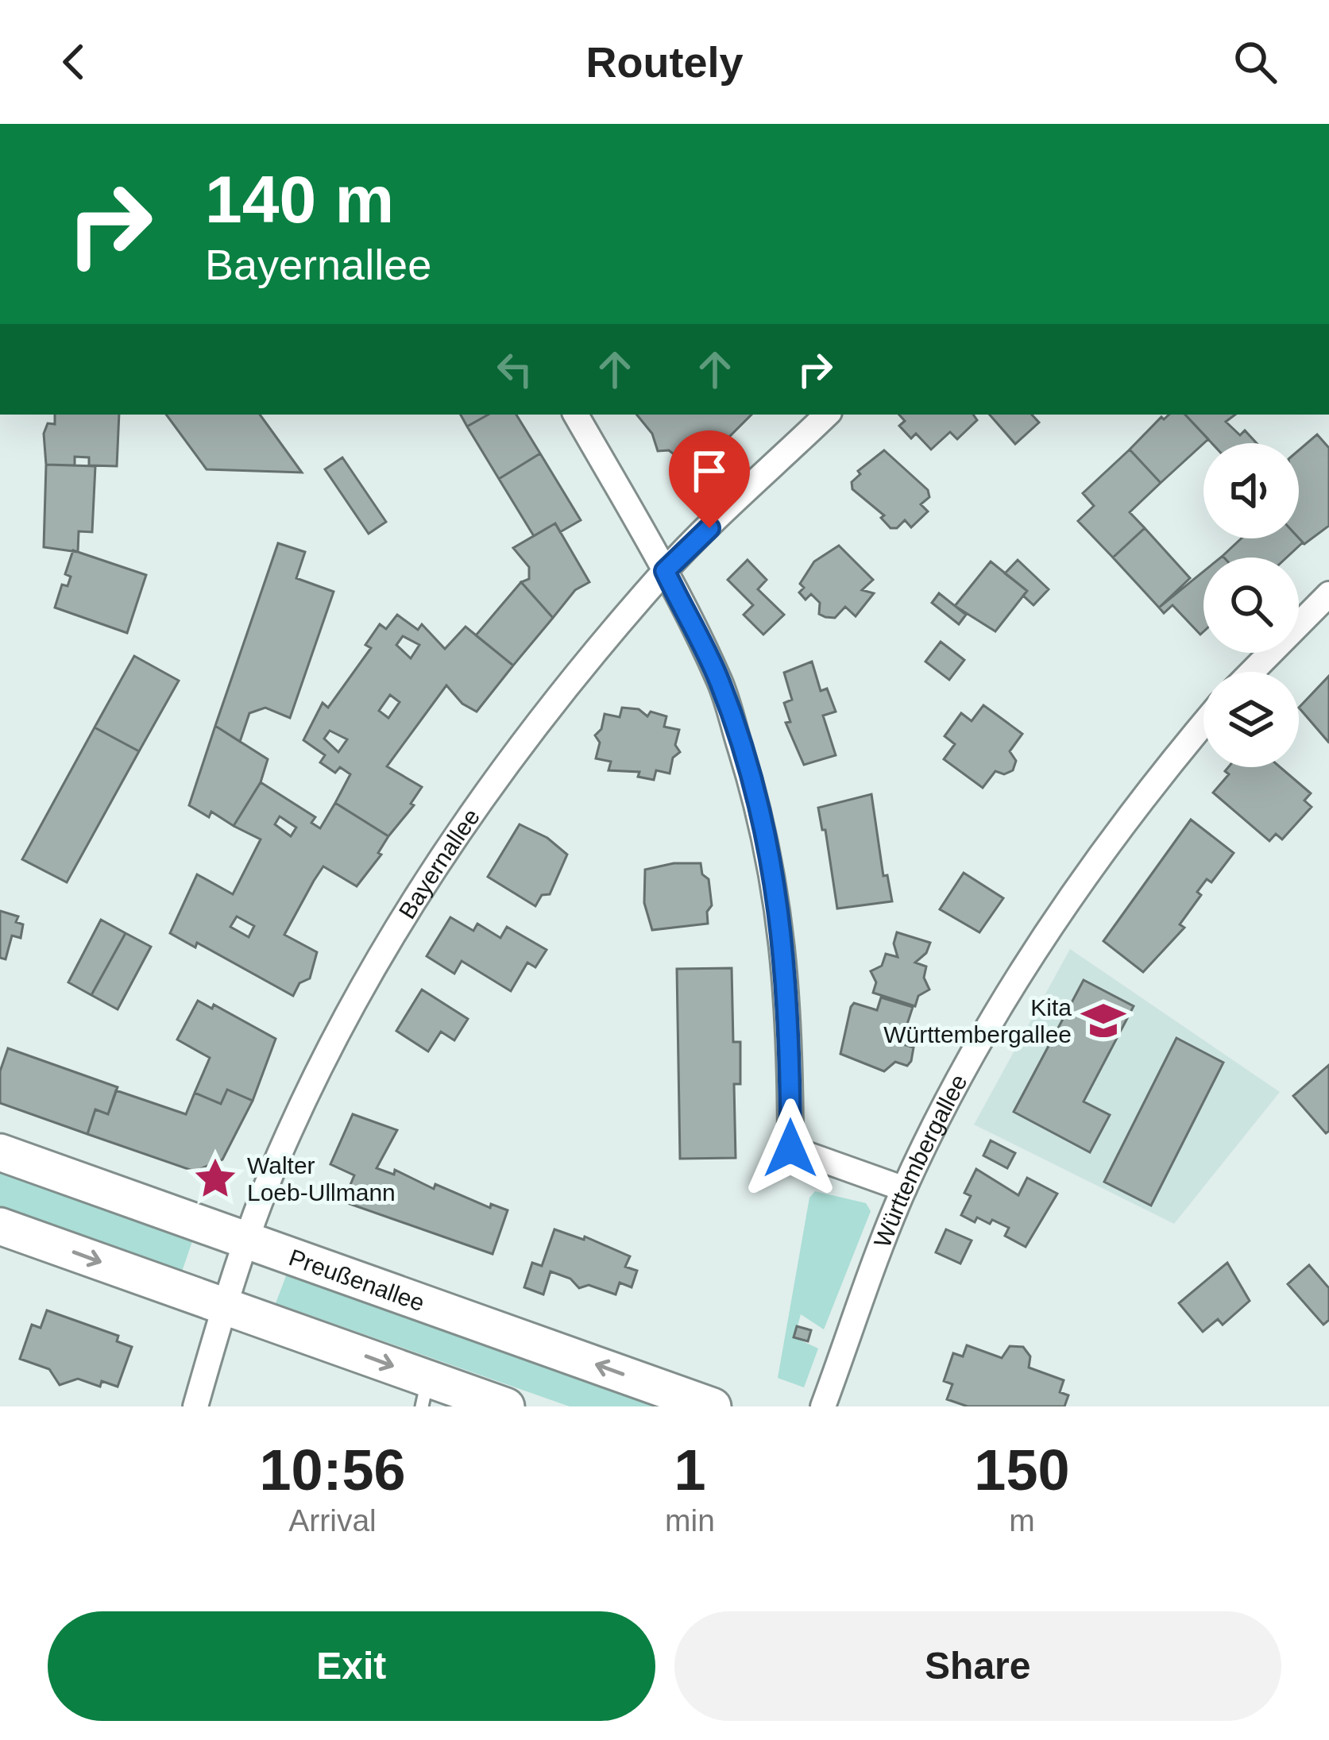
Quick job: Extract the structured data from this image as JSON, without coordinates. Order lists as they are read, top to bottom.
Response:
{
  "streets": {
    "street": ["Bayernallee", "Württembergallee", "Preußenallee"]
  },
  "crossings": [
    ["Bayernallee", "Preußenallee"]
  ],
  "places": {
    "school or university": ["Kita Württembergallee"],
    "place": ["Walter Loeb-Ullmann"]
  },
  "page": {
    "header": "Routely",
    "turn": ["140 m", "Bayernallee"],
    "eta": [
      "10:56",
      "Arrival",
      "1",
      "min",
      "150",
      "m"
    ],
    "buttons": ["Exit", "Share"]
  }
}
